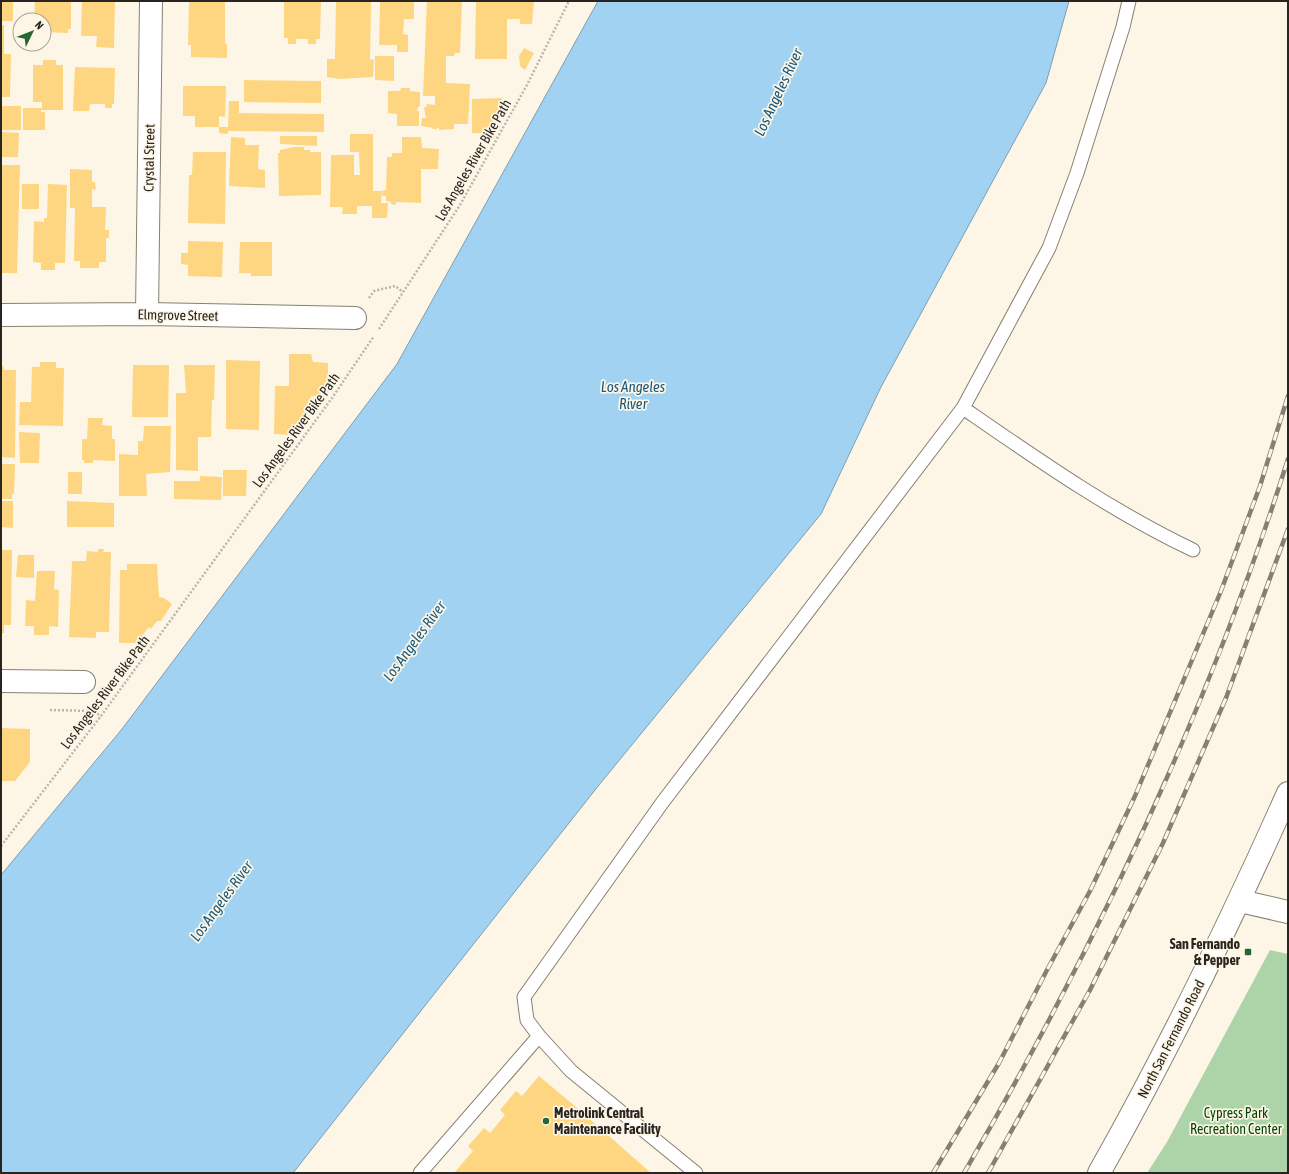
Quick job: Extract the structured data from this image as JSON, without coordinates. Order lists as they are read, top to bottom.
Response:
{
  "streets": {
    "street": ["Crystal Street", "Elmgrove Street", "North San Fernando Road"],
    "path": ["Los Angeles River Bike Path"]
  },
  "crossings": [
    ["Crystal Street", "Elmgrove Street"]
  ],
  "water": ["Los Angeles River"],
  "parks": ["Cypress Park Recreation Center"],
  "places": {
    "transit": ["San Fernando & Pepper"],
    "other": ["Metrolink Central Maintenance Facility"]
  },
  "north": "top right"
}
